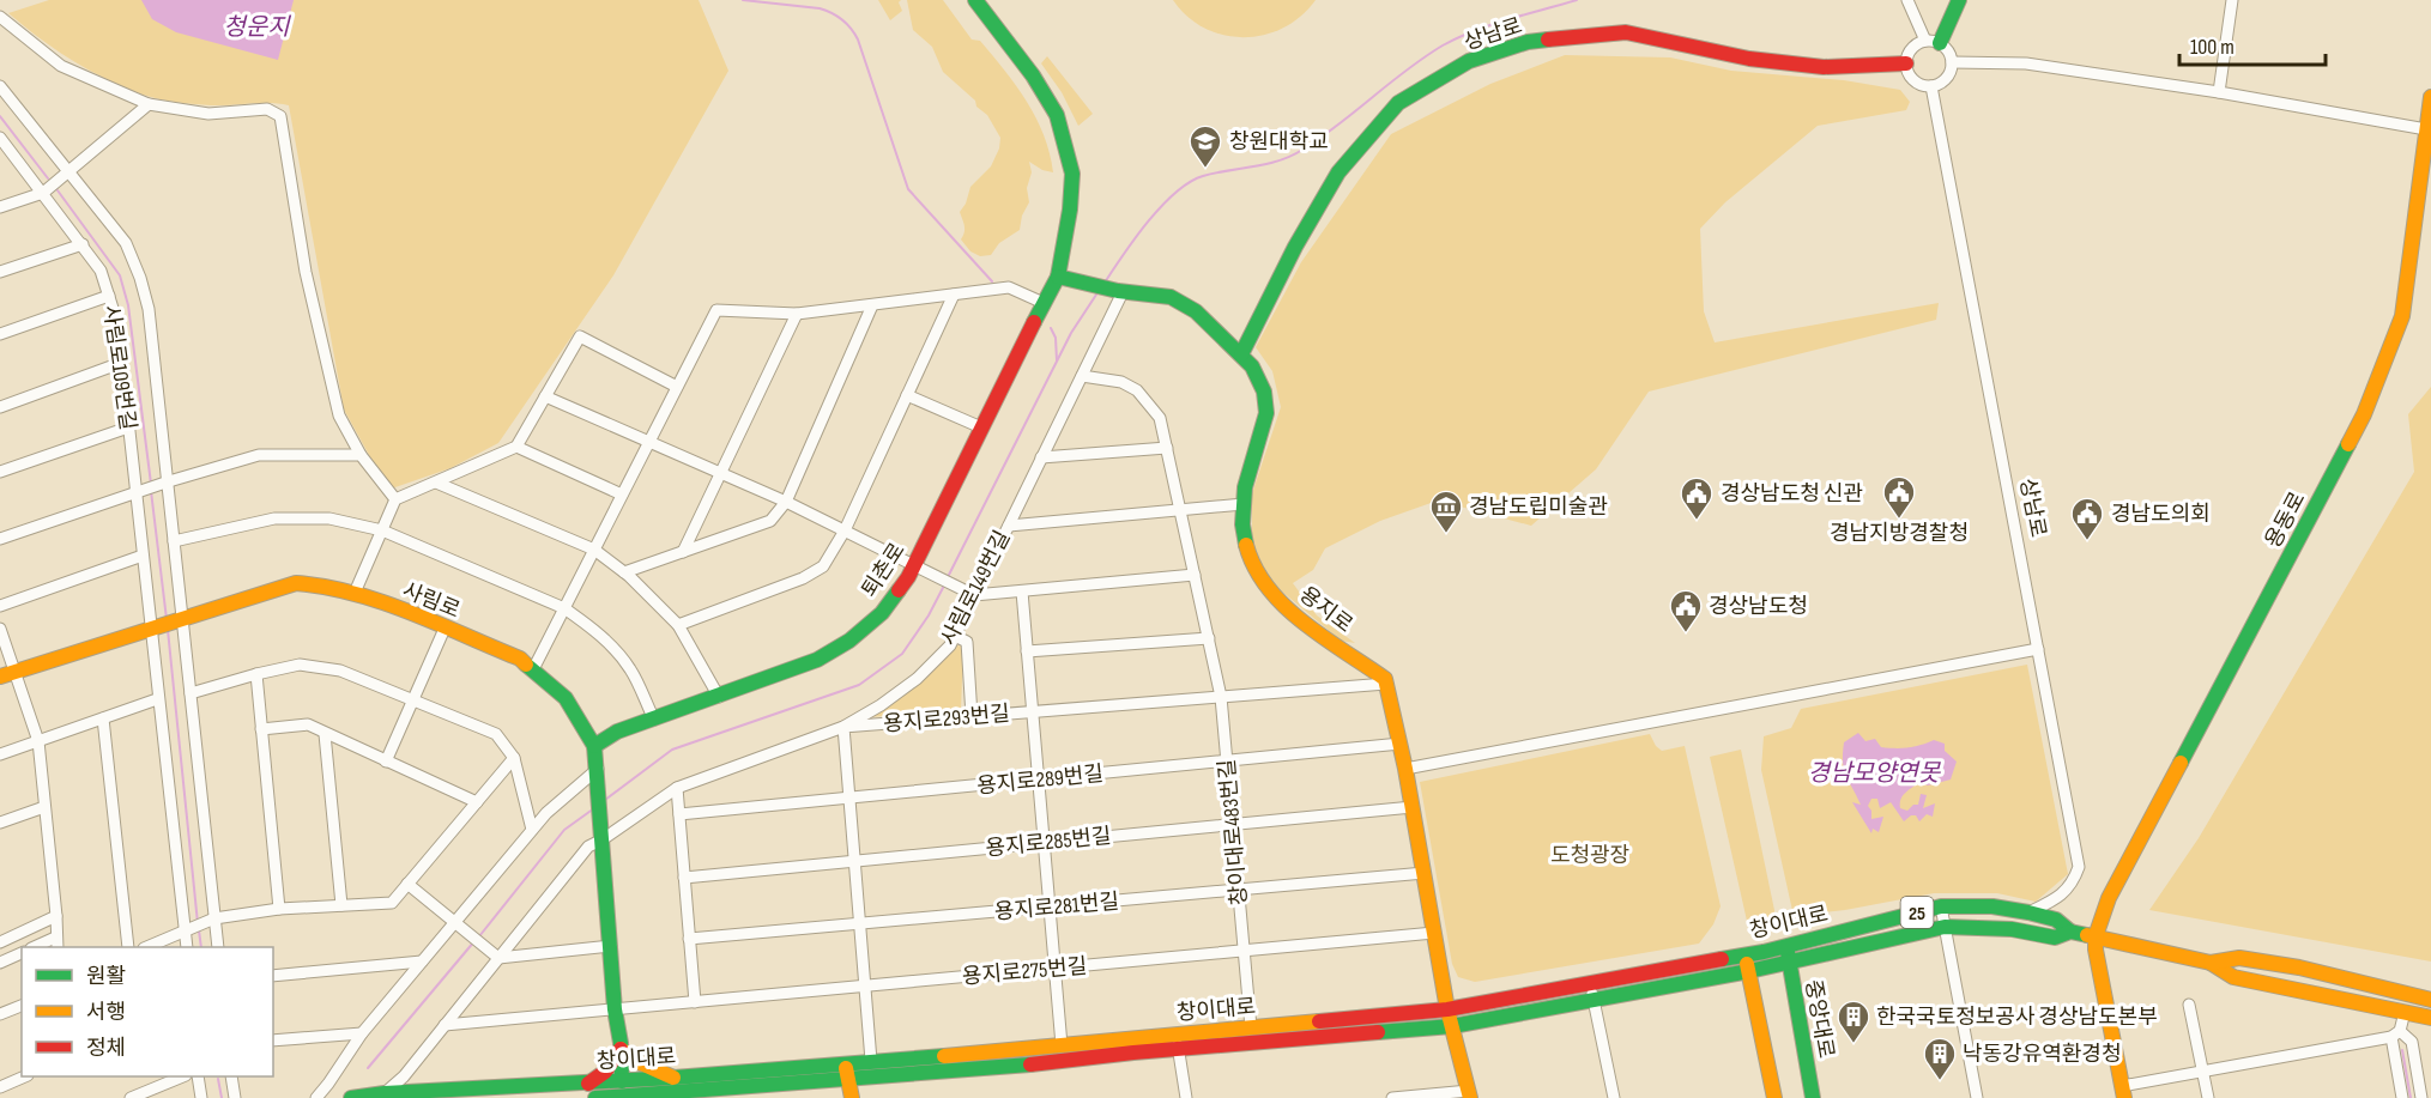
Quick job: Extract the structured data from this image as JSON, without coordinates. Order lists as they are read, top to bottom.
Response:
{
  "streets": {
    "main road": [
      "상남로",
      "용동로",
      "퇴촌로",
      "사림로",
      "용지로",
      "25",
      "창이대로",
      "중앙대로"
    ],
    "street": [
      "사림로109번길",
      "사림로149번길",
      "용지로293번길",
      "용지로289번길",
      "창이대로483번길",
      "용지로285번길",
      "용지로281번길",
      "용지로275번길"
    ]
  },
  "crossings": [
    ["상남로", "용지로"],
    ["상남로", "창이대로"],
    ["사림로109번길", "사림로"],
    ["용동로", "창이대로"],
    ["퇴촌로", "사림로"],
    ["퇴촌로", "용지로"],
    ["사림로149번길", "사림로"],
    ["사림로149번길", "용지로"],
    ["사림로149번길", "용지로293번길"],
    ["사림로149번길", "창이대로483번길"],
    ["사림로149번길", "창이대로"],
    ["용지로", "용지로293번길"],
    ["용지로293번길", "창이대로483번길"],
    ["용지로289번길", "창이대로483번길"],
    ["창이대로483번길", "용지로285번길"],
    ["창이대로483번길", "용지로281번길"],
    ["창이대로483번길", "창이대로"],
    ["창이대로483번길", "용지로275번길"],
    ["창이대로", "중앙대로"]
  ],
  "water": ["청운지", "경남모양연못"],
  "parks": ["도청광장"],
  "places": {
    "school or university": ["창원대학교"],
    "public building": [
      "경남지방경찰청",
      "경상남도청 신관",
      "경남도의회",
      "경상남도청"
    ],
    "museum": ["경남도립미술관"],
    "building": ["한국국토정보공사 경상남도본부", "낙동강유역환경청"]
  },
  "legend": ["원활", "서행", "정체"],
  "scale_bar": "100 m"
}
